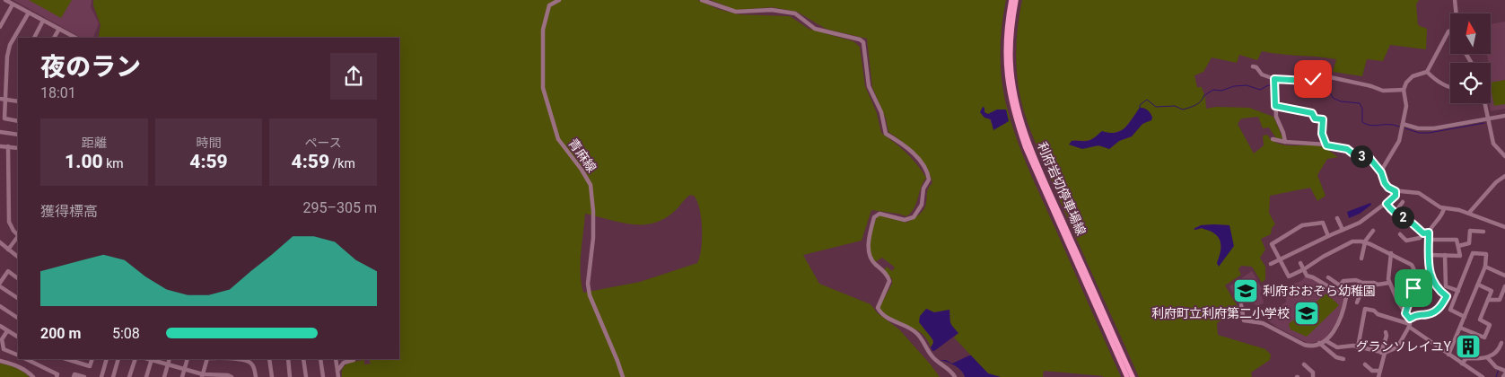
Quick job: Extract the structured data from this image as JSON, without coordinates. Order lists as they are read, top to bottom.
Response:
{
  "streets": {
    "main road": ["利府岩切停車場線"],
    "street": ["青麻線"]
  },
  "places": {
    "school or university": ["利府おおぞら幼稚園", "利府町立利府第二小学校"],
    "building": ["グランソレイユY"]
  },
  "north": "top",
  "page": {
    "heading": ["夜のラン", "18:01"],
    "stats": [
      ["距離", "1.00 km"],
      ["時間", "4:59"],
      ["ペース", "4:59 /km"]
    ],
    "pins": ["3", "2"],
    "chart": ["獲得標高", "295–305 m"],
    "list": [
      {
        "name": "200 m",
        "note": "5:08"
      }
    ]
  }
}
